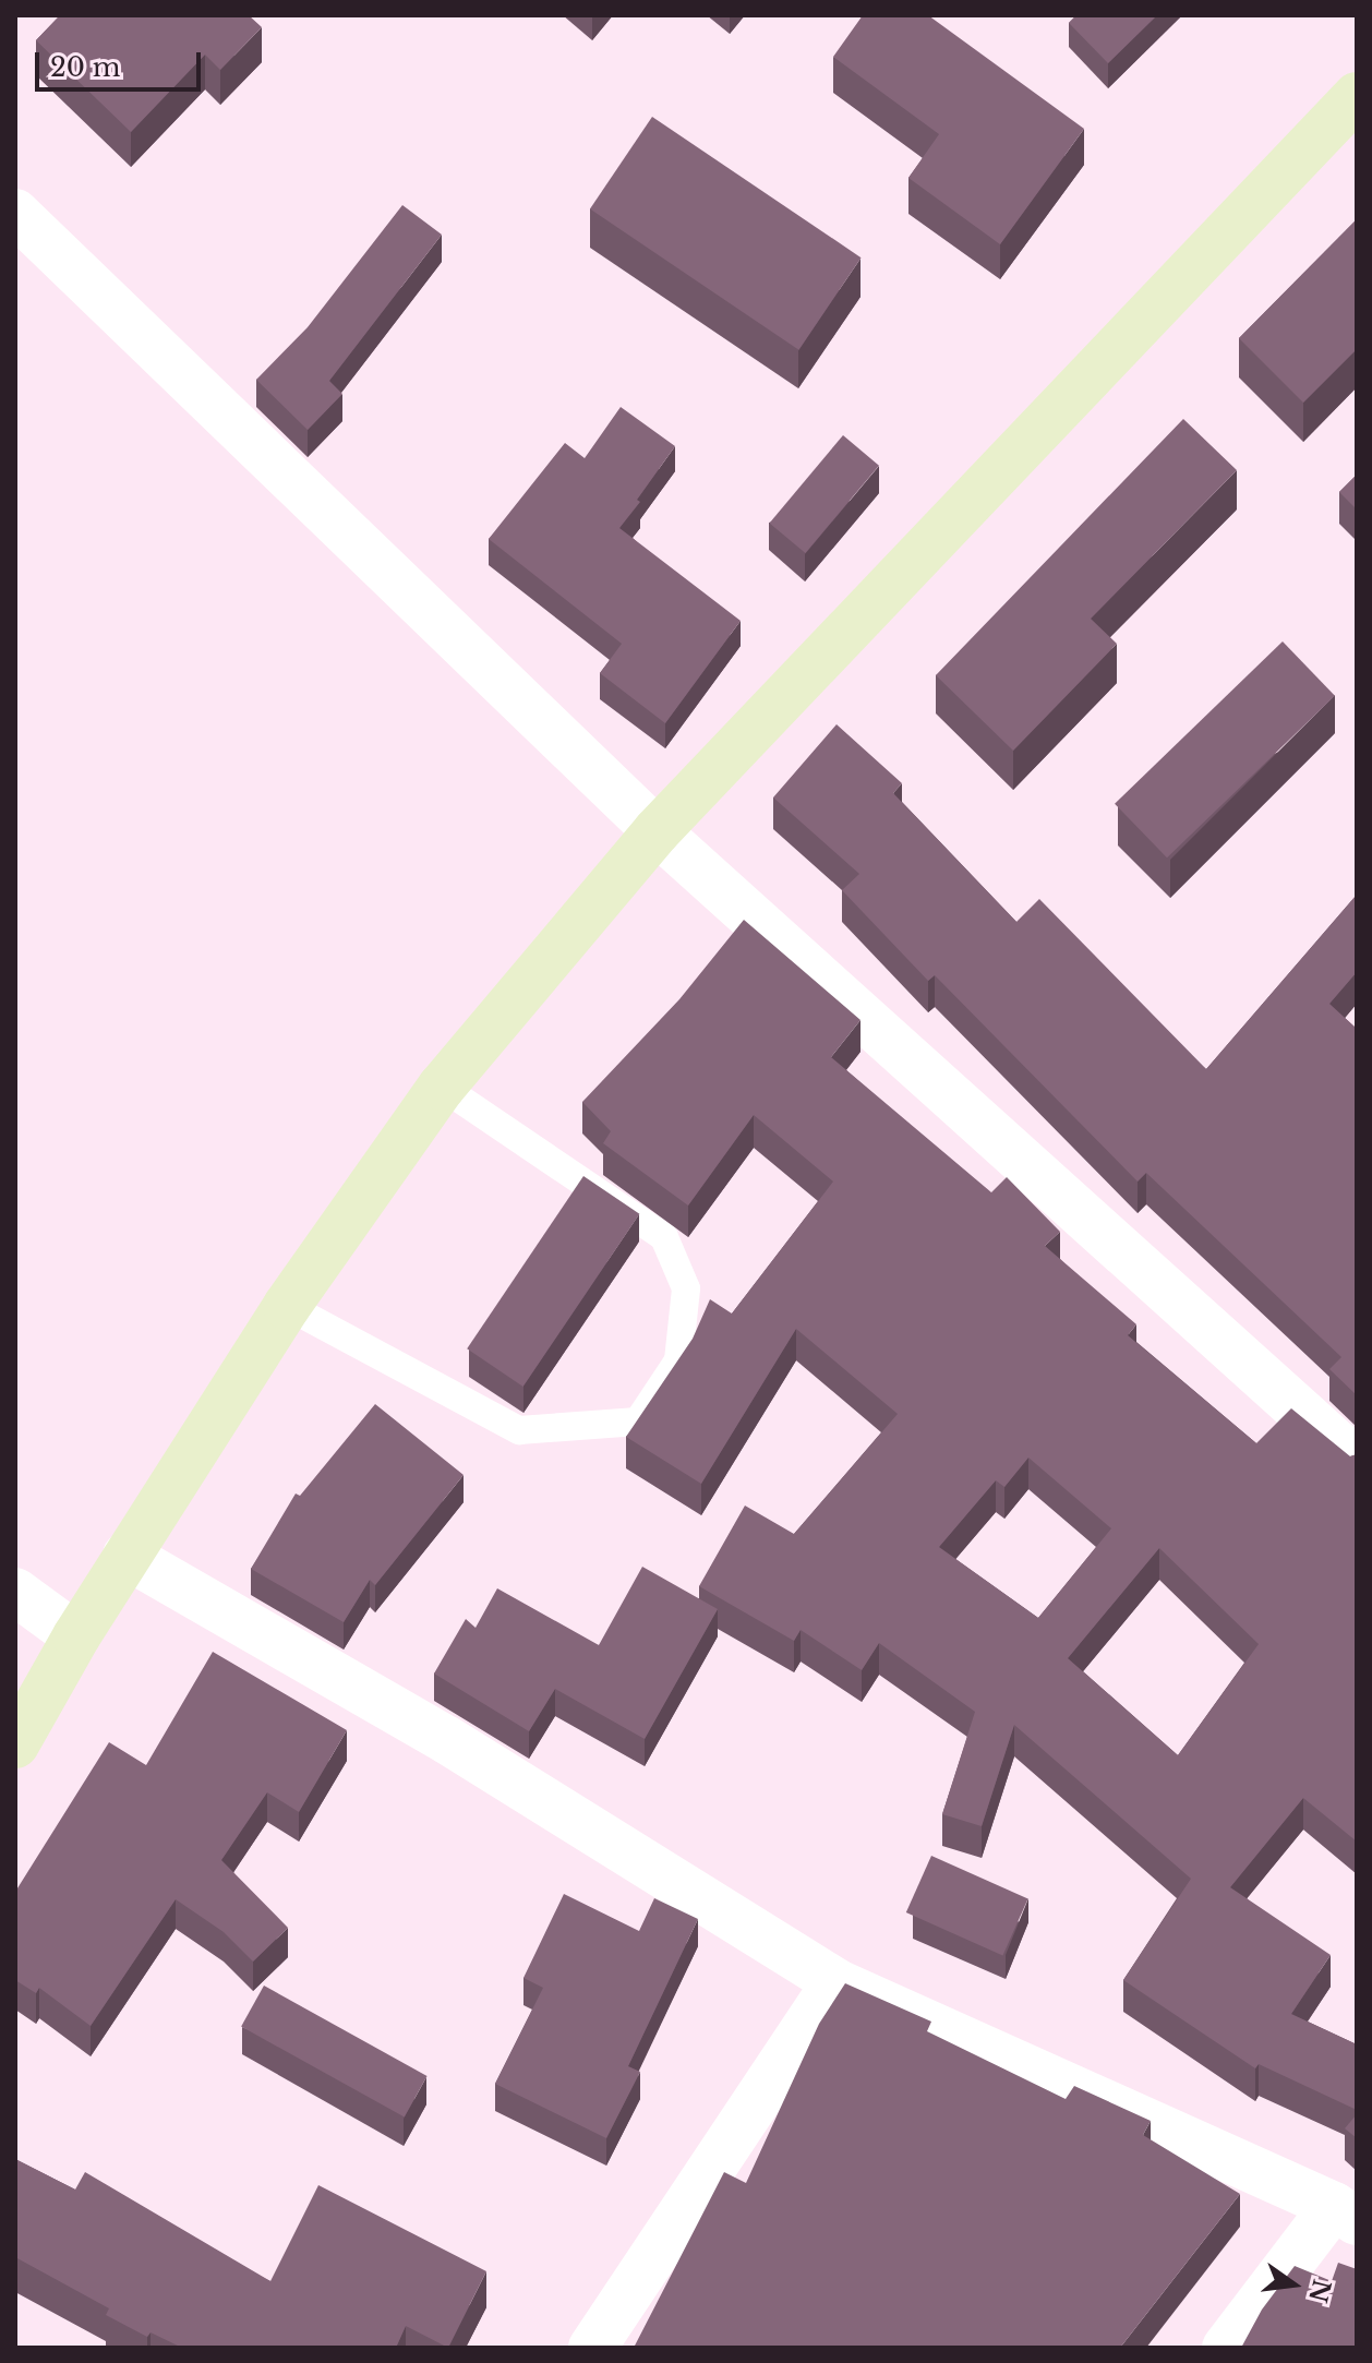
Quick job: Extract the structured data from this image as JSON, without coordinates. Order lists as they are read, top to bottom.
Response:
{
  "scale_bar": "20 m",
  "north": "right"
}
